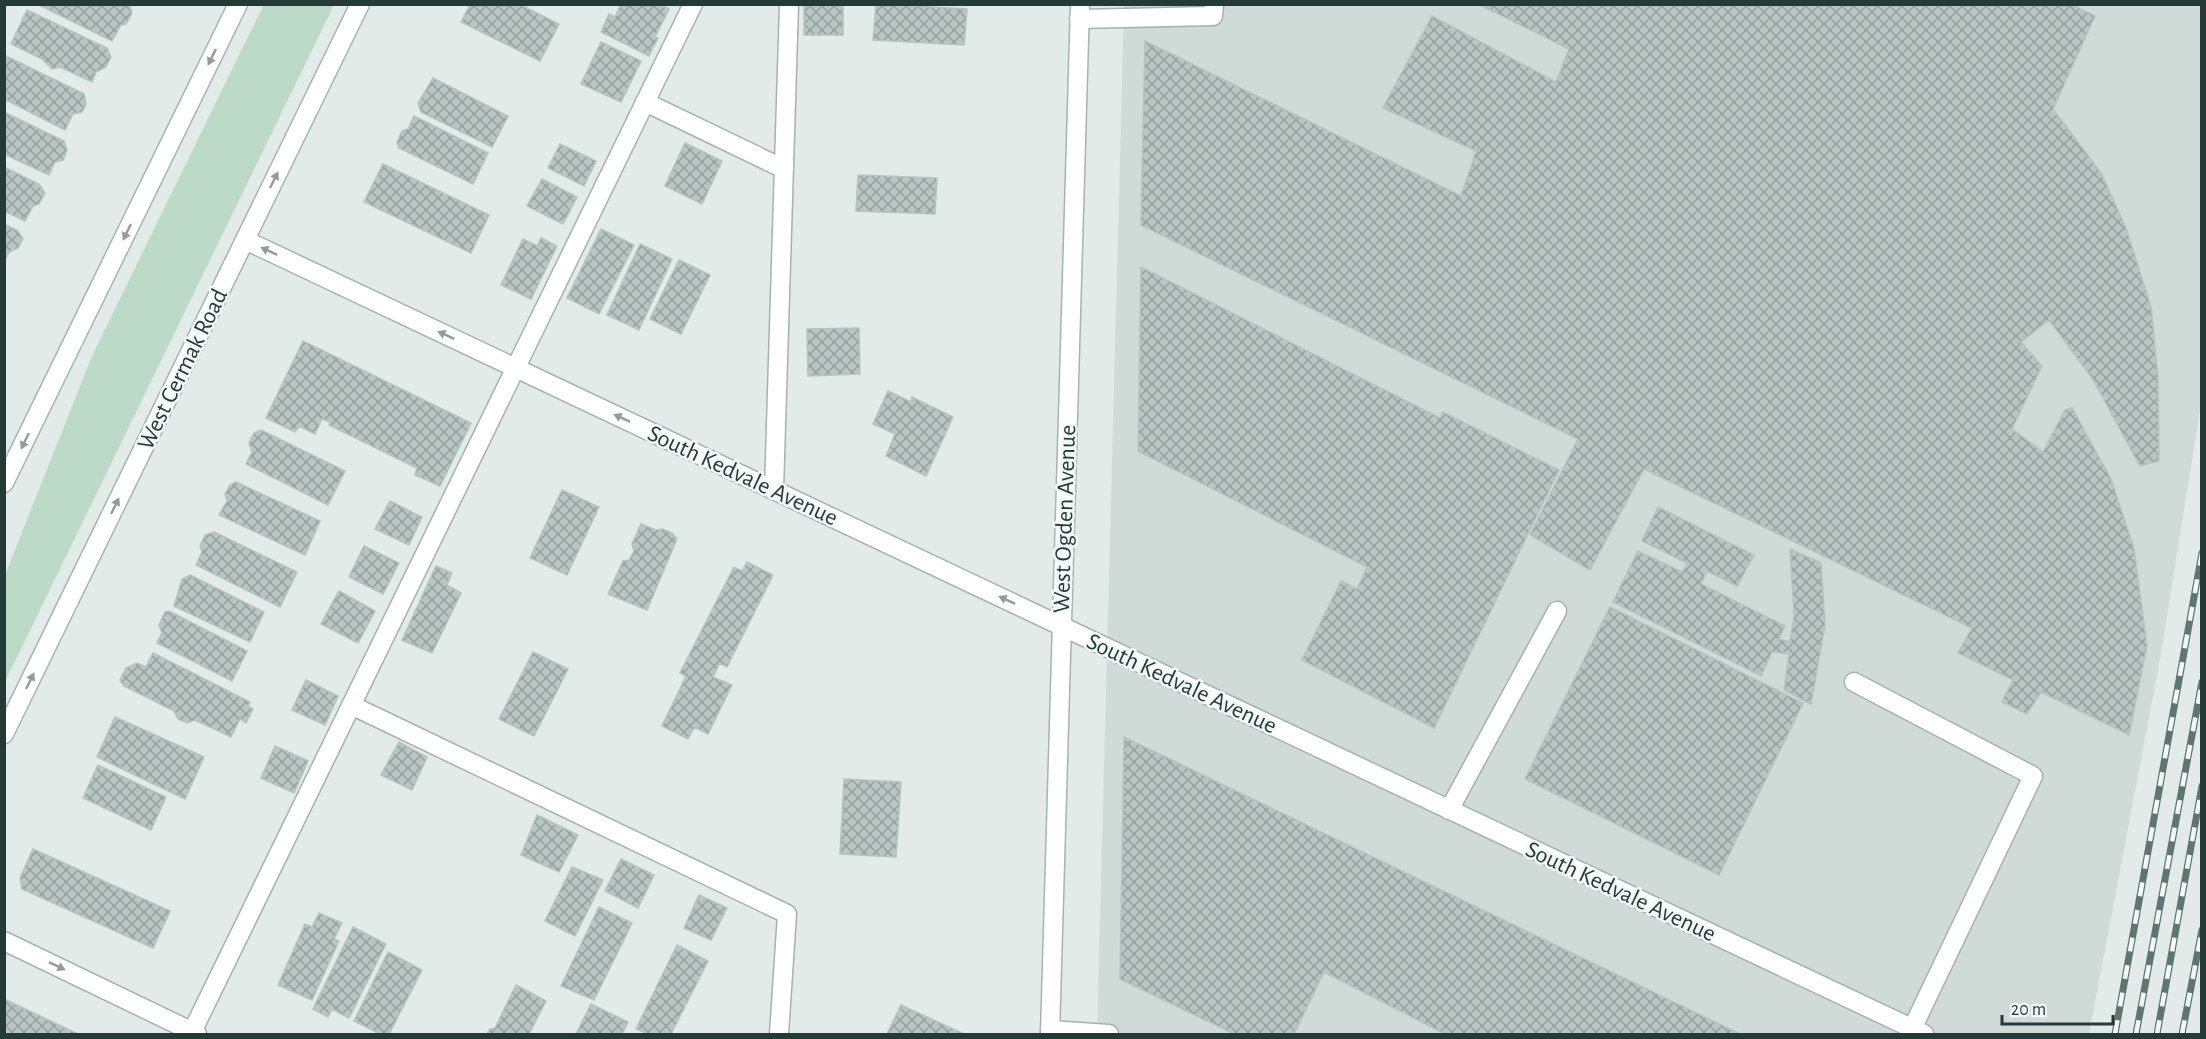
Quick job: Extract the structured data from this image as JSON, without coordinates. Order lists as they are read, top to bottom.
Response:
{
  "streets": {
    "main road": ["West Cermak Road", "South Kedvale Avenue", "West Ogden Avenue"]
  },
  "crossings": [
    ["West Cermak Road", "South Kedvale Avenue"],
    ["South Kedvale Avenue", "West Ogden Avenue"]
  ],
  "one_way": ["South Kedvale Avenue"],
  "scale_bar": "20 m"
}
